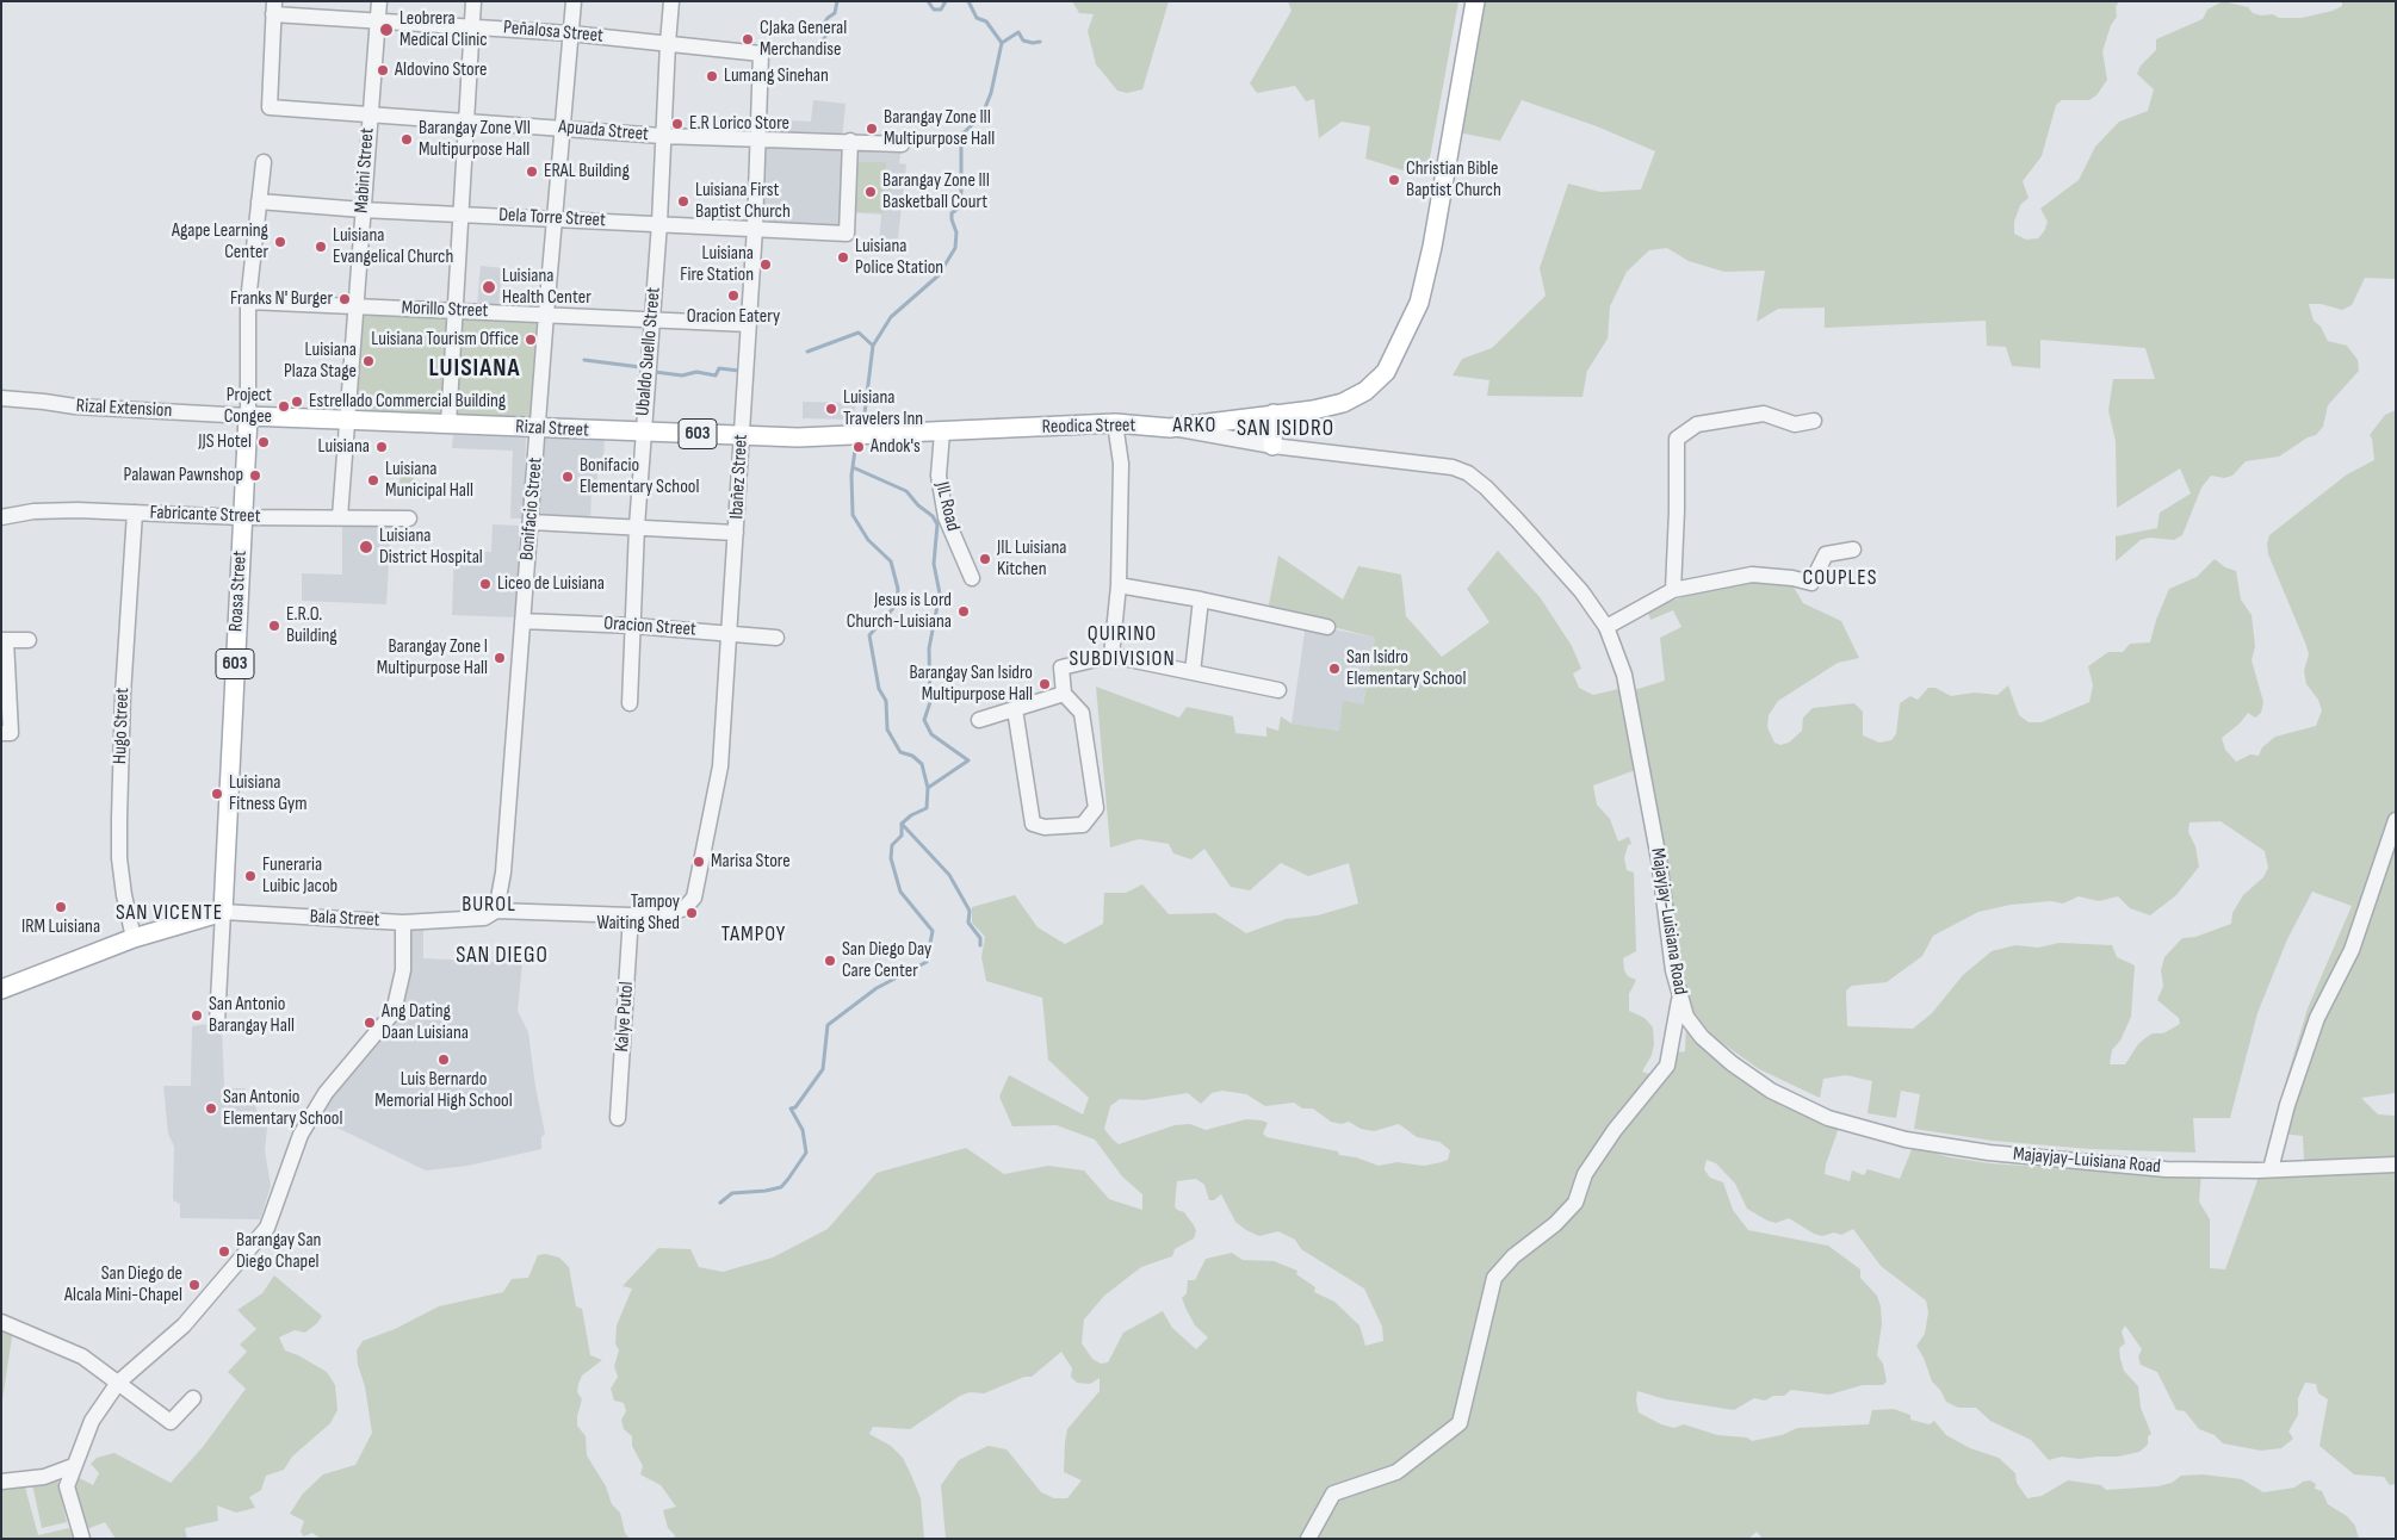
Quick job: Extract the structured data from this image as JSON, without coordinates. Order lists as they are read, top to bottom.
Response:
{
  "streets": {
    "main road": [
      "Reodica Street",
      "Rizal Street",
      "603",
      "Roasa Street",
      "Bala Street"
    ],
    "street": [
      "Peñalosa Street",
      "Apuada Street",
      "Mabini Street",
      "Dela Torre Street",
      "Morillo Street",
      "Ubaldo Suello Street",
      "Rizal Extension",
      "Ibañez Street",
      "JIL Road",
      "Bonifacio Street",
      "Fabricante Street",
      "Oracion Street",
      "Hugo Street",
      "Majayjay-Luisiana Road",
      "Kalye Putol"
    ]
  },
  "crossings": [
    ["Peñalosa Street", "Apuada Street"],
    ["Peñalosa Street", "Mabini Street"],
    ["Peñalosa Street", "Ubaldo Suello Street"],
    ["Peñalosa Street", "Ibañez Street"],
    ["Peñalosa Street", "Bonifacio Street"],
    ["Apuada Street", "Mabini Street"],
    ["Apuada Street", "Dela Torre Street"],
    ["Apuada Street", "Ubaldo Suello Street"],
    ["Apuada Street", "Ibañez Street"],
    ["Apuada Street", "Bonifacio Street"],
    ["Mabini Street", "Dela Torre Street"],
    ["Mabini Street", "Morillo Street"],
    ["Mabini Street", "Rizal Street"],
    ["Mabini Street", "Fabricante Street"],
    ["Dela Torre Street", "Ubaldo Suello Street"],
    ["Dela Torre Street", "Ibañez Street"],
    ["Dela Torre Street", "Bonifacio Street"],
    ["Dela Torre Street", "Roasa Street"],
    ["Morillo Street", "Ubaldo Suello Street"],
    ["Morillo Street", "Ibañez Street"],
    ["Morillo Street", "Bonifacio Street"],
    ["Morillo Street", "Roasa Street"],
    ["Ubaldo Suello Street", "Rizal Street"],
    ["Ubaldo Suello Street", "Oracion Street"],
    ["Rizal Extension", "Rizal Street"],
    ["Rizal Extension", "Roasa Street"],
    ["Reodica Street", "Rizal Street"],
    ["Reodica Street", "JIL Road"],
    ["Reodica Street", "Majayjay-Luisiana Road"],
    ["Rizal Street", "Ibañez Street"],
    ["Rizal Street", "Bonifacio Street"],
    ["Rizal Street", "Roasa Street"],
    ["Ibañez Street", "Oracion Street"],
    ["Ibañez Street", "Bala Street"],
    ["Bonifacio Street", "Oracion Street"],
    ["Bonifacio Street", "Bala Street"],
    ["Fabricante Street", "Roasa Street"],
    ["Fabricante Street", "Hugo Street"],
    ["Roasa Street", "Bala Street"],
    ["Hugo Street", "Bala Street"],
    ["Bala Street", "Kalye Putol"]
  ],
  "districts": [
    "LUISIANA",
    "ARKO",
    "SAN ISIDRO",
    "COUPLES",
    "QUIRINO SUBDIVISION",
    "BUROL",
    "SAN VICENTE",
    "TAMPOY",
    "SAN DIEGO"
  ],
  "places": [
    "Leobrera Medical Clinic",
    "CJaka General Merchandise",
    "Aldovino Store",
    "Lumang Sinehan",
    "E.R Lorico Store",
    "Barangay Zone III Multipurpose Hall",
    "Barangay Zone VII Multipurpose Hall",
    "ERAL Building",
    "Christian Bible Baptist Church",
    "Barangay Zone III Basketball Court",
    "Luisiana First Baptist Church",
    "Agape Learning Center",
    "Luisiana Evangelical Church",
    "Luisiana Police Station",
    "Luisiana Fire Station",
    "Luisiana Health Center",
    "Oracion Eatery",
    "Franks N' Burger",
    "Luisiana Tourism Office",
    "Luisiana Plaza Stage",
    "Estrellado Commercial Building",
    "Project Congee",
    "Luisiana Travelers Inn",
    "JJS Hotel",
    "Luisiana",
    "Andok's",
    "Palawan Pawnshop",
    "Bonifacio Elementary School",
    "Luisiana Municipal Hall",
    "Luisiana District Hospital",
    "JIL Luisiana Kitchen",
    "Liceo de Luisiana",
    "Jesus is Lord Church-Luisiana",
    "E.R.O. Building",
    "Barangay Zone I Multipurpose Hall",
    "San Isidro Elementary School",
    "Barangay San Isidro Multipurpose Hall",
    "Luisiana Fitness Gym",
    "Marisa Store",
    "Funeraria Luibic Jacob",
    "IRM Luisiana",
    "Tampoy Waiting Shed",
    "San Diego Day Care Center",
    "San Antonio Barangay Hall",
    "Ang Dating Daan Luisiana",
    "Luis Bernardo Memorial High School",
    "San Antonio Elementary School",
    "Barangay San Diego Chapel",
    "San Diego de Alcala Mini-Chapel"
  ]
}
